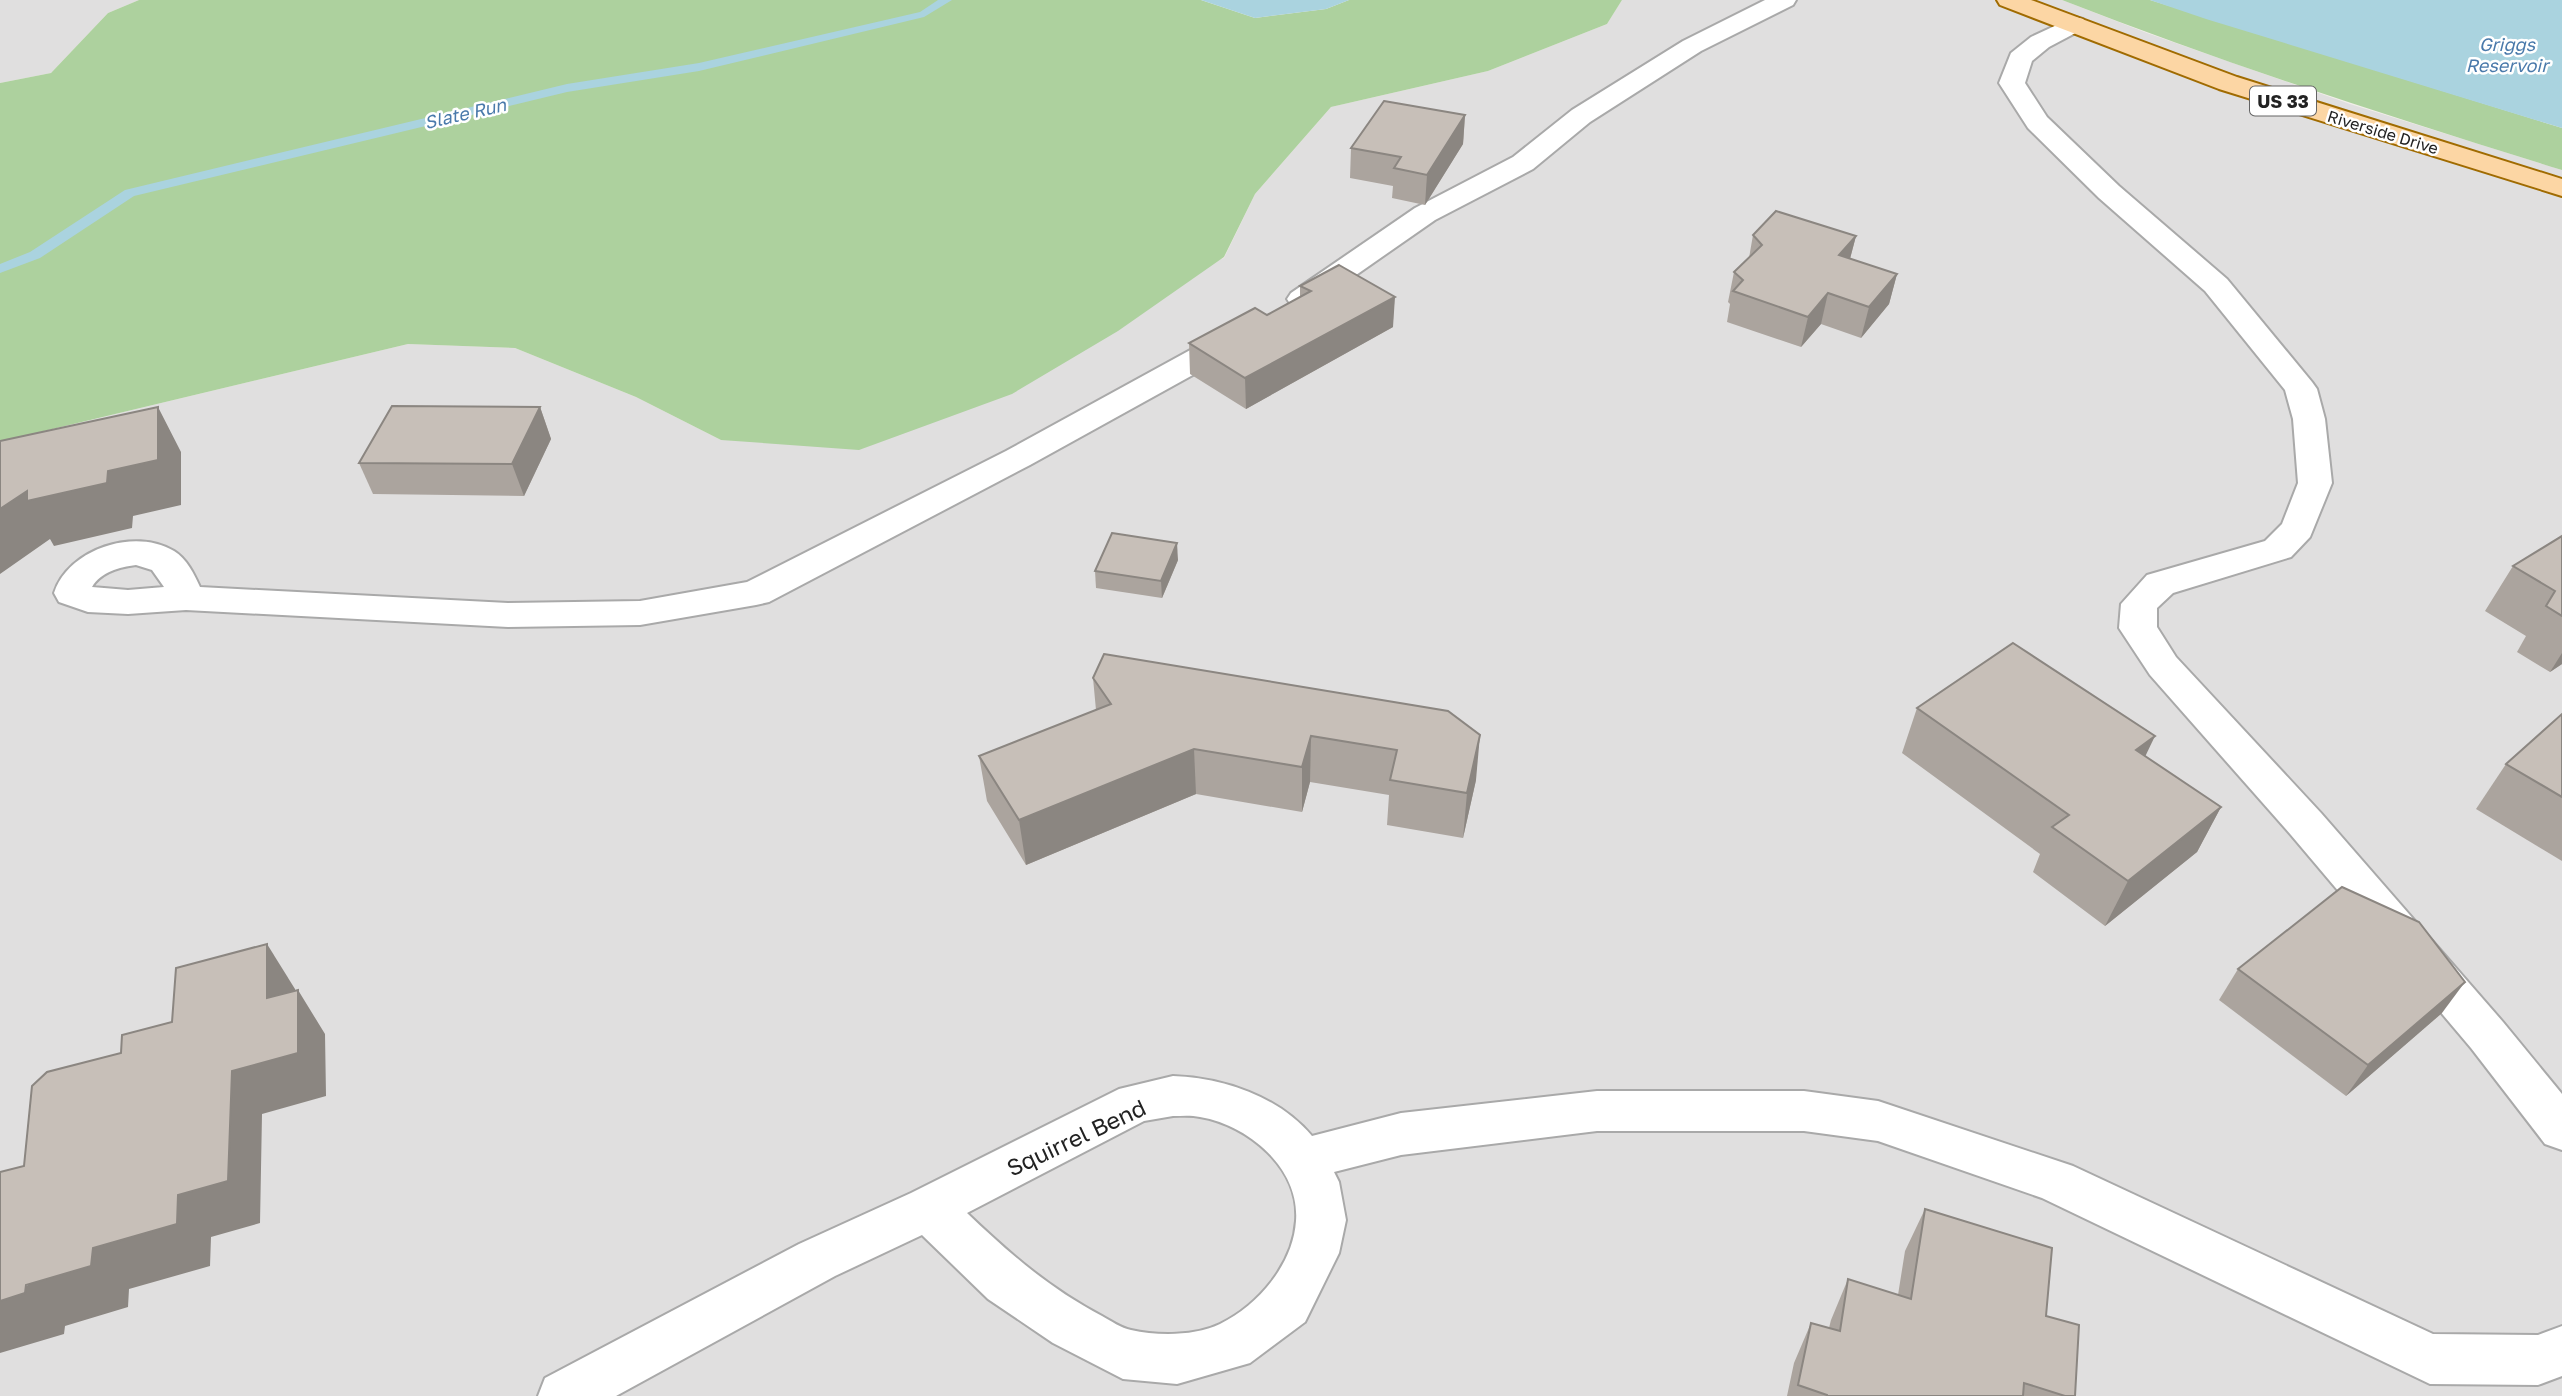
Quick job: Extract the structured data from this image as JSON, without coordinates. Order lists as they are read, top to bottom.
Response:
{
  "streets": {
    "main road": ["US 33", "Riverside Drive"],
    "street": ["Squirrel Bend"]
  },
  "water": ["Griggs Reservoir", "Slate Run"]
}
